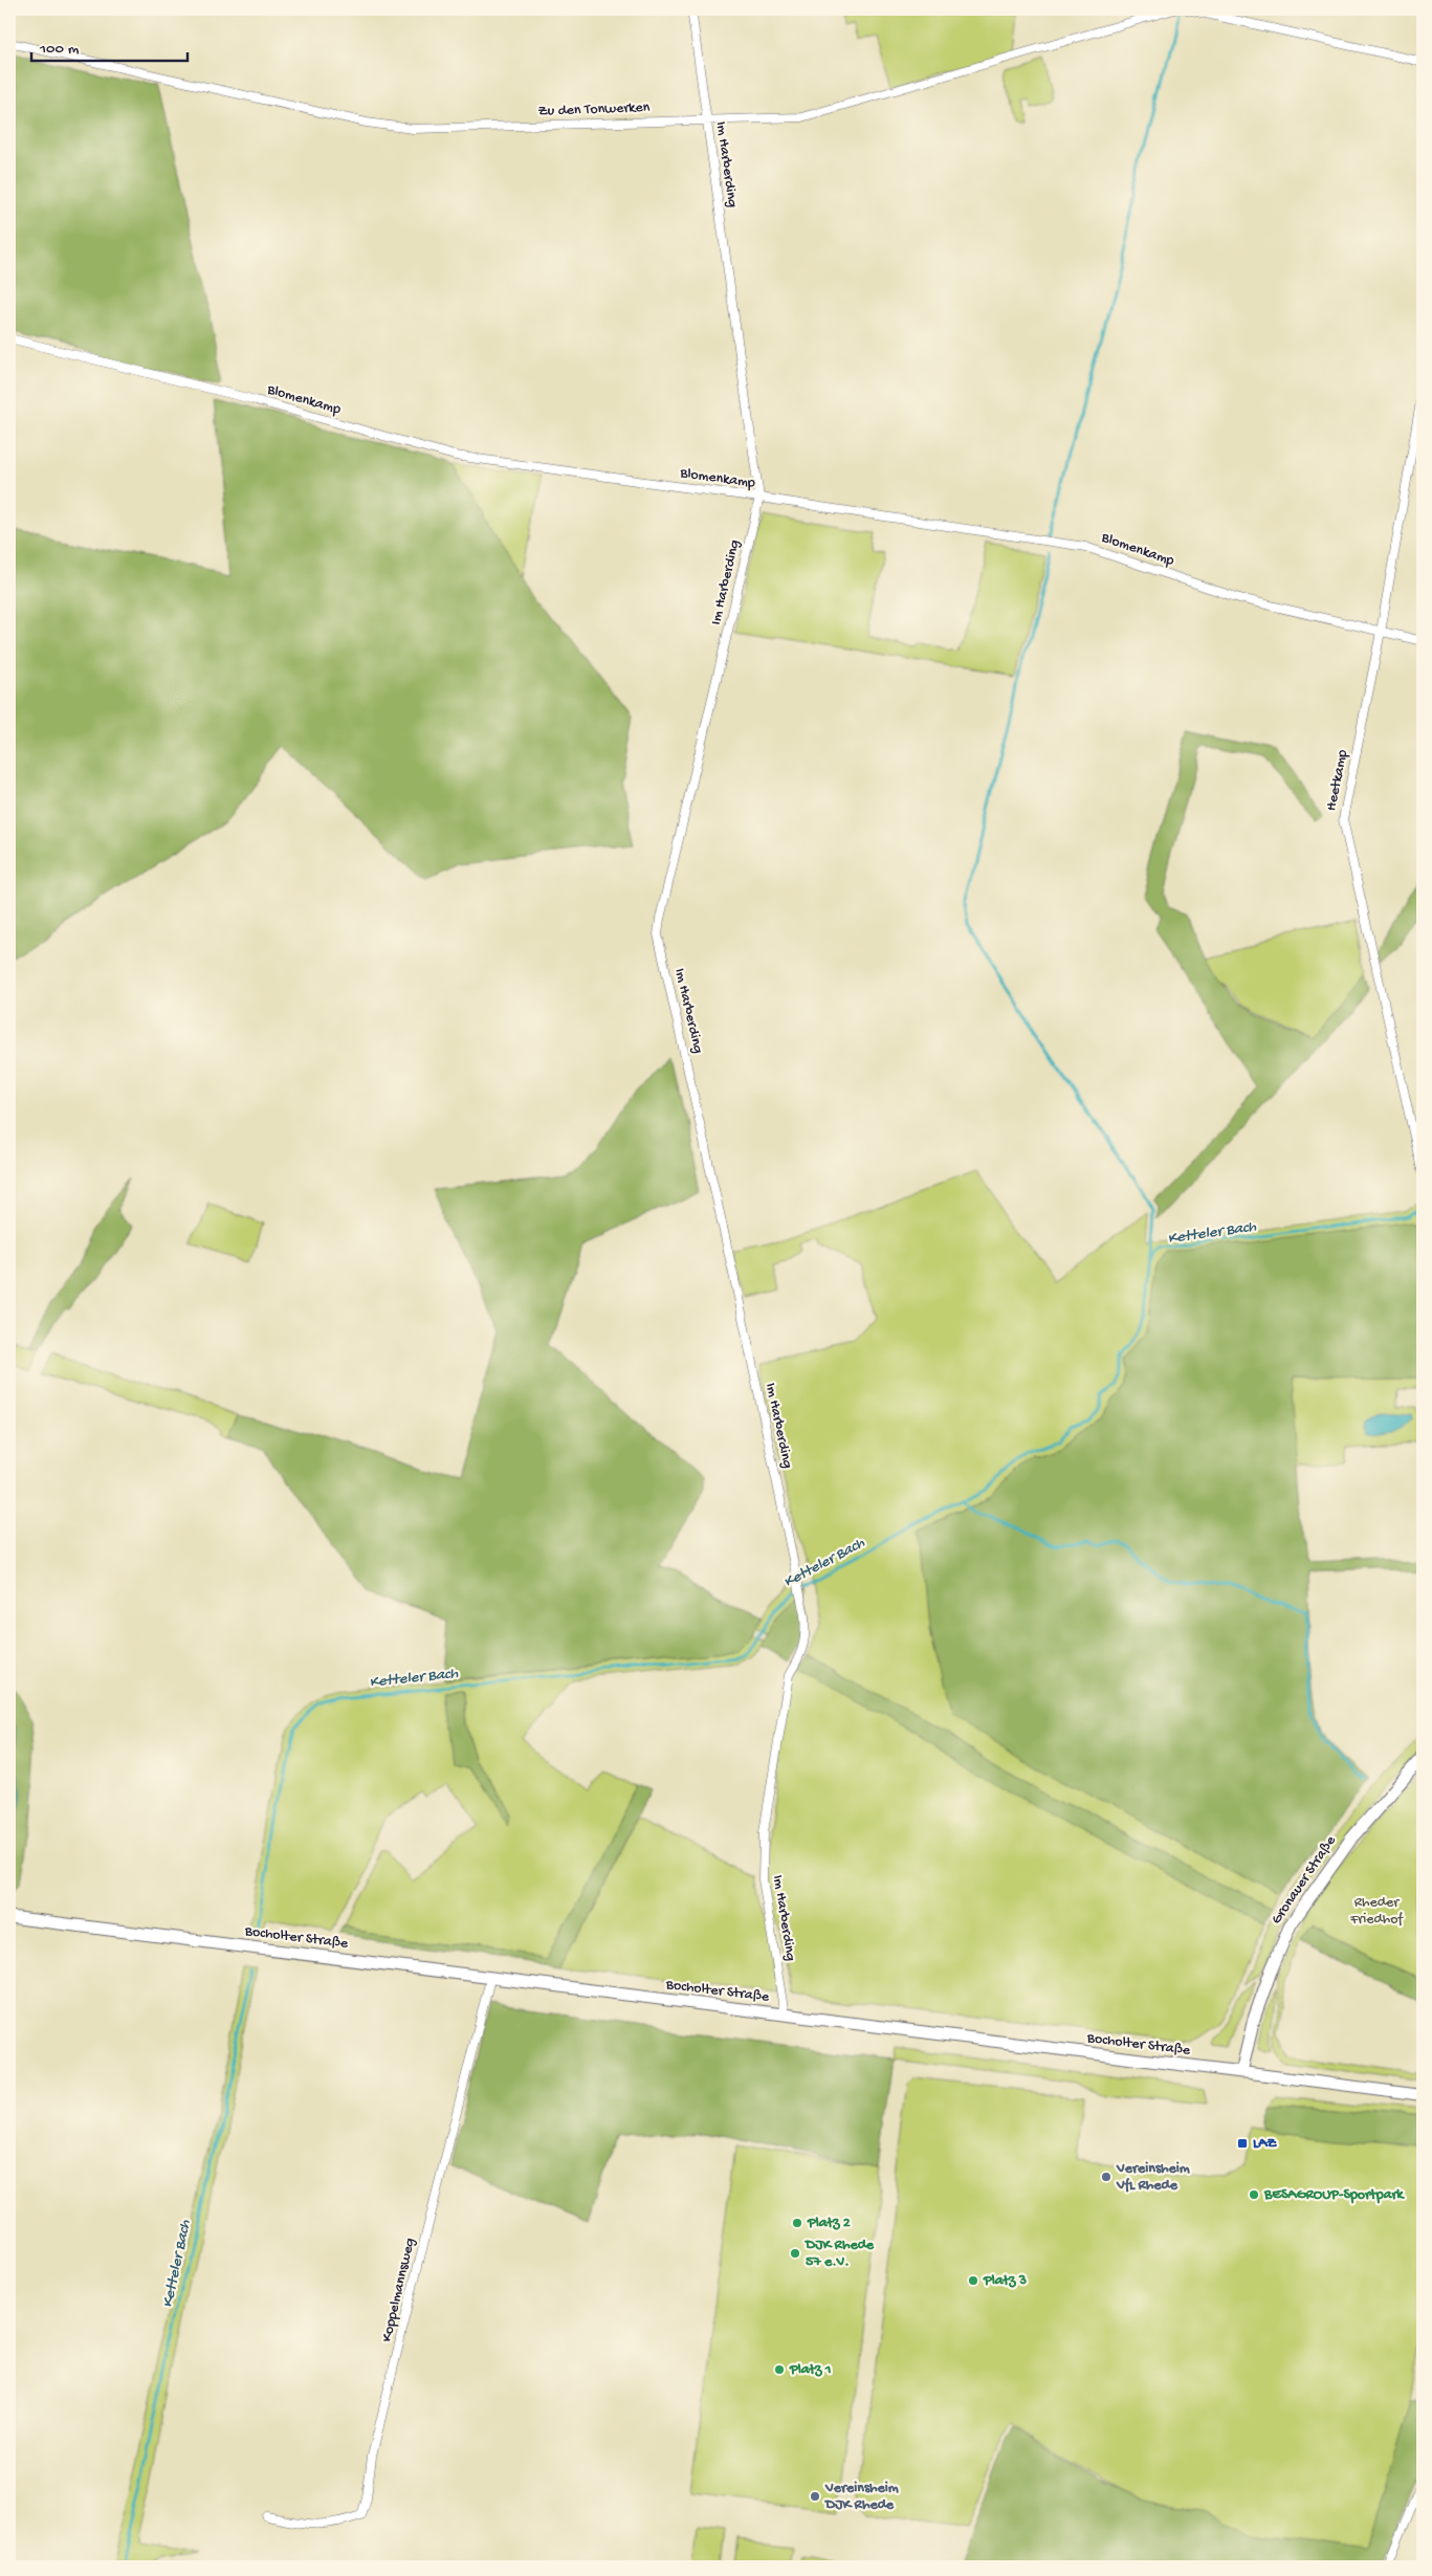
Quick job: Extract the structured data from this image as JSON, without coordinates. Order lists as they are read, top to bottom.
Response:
{
  "streets": {
    "main road": ["Gronauer Straße", "Bocholter Straße"],
    "street": [
      "Zu den Tonwerken",
      "Im Harberding",
      "Blomenkamp",
      "Heetkamp",
      "Koppelmannsweg"
    ]
  },
  "crossings": [
    ["Zu den Tonwerken", "Im Harberding"],
    ["Im Harberding", "Blomenkamp"],
    ["Im Harberding", "Bocholter Straße"],
    ["Blomenkamp", "Heetkamp"],
    ["Gronauer Straße", "Bocholter Straße"],
    ["Bocholter Straße", "Koppelmannsweg"]
  ],
  "water": ["Ketteler Bach"],
  "parks": ["Rheder Friedhof"],
  "places": {
    "transit": ["LAZ"],
    "other": [
      "Vereinsheim VfL Rhede",
      "BESAGROUP-Sportpark",
      "Platz 2",
      "DJK Rhede 57 e.V.",
      "Platz 3",
      "Platz 1",
      "Vereinsheim DJK Rhede"
    ]
  },
  "scale_bar": "100 m"
}
